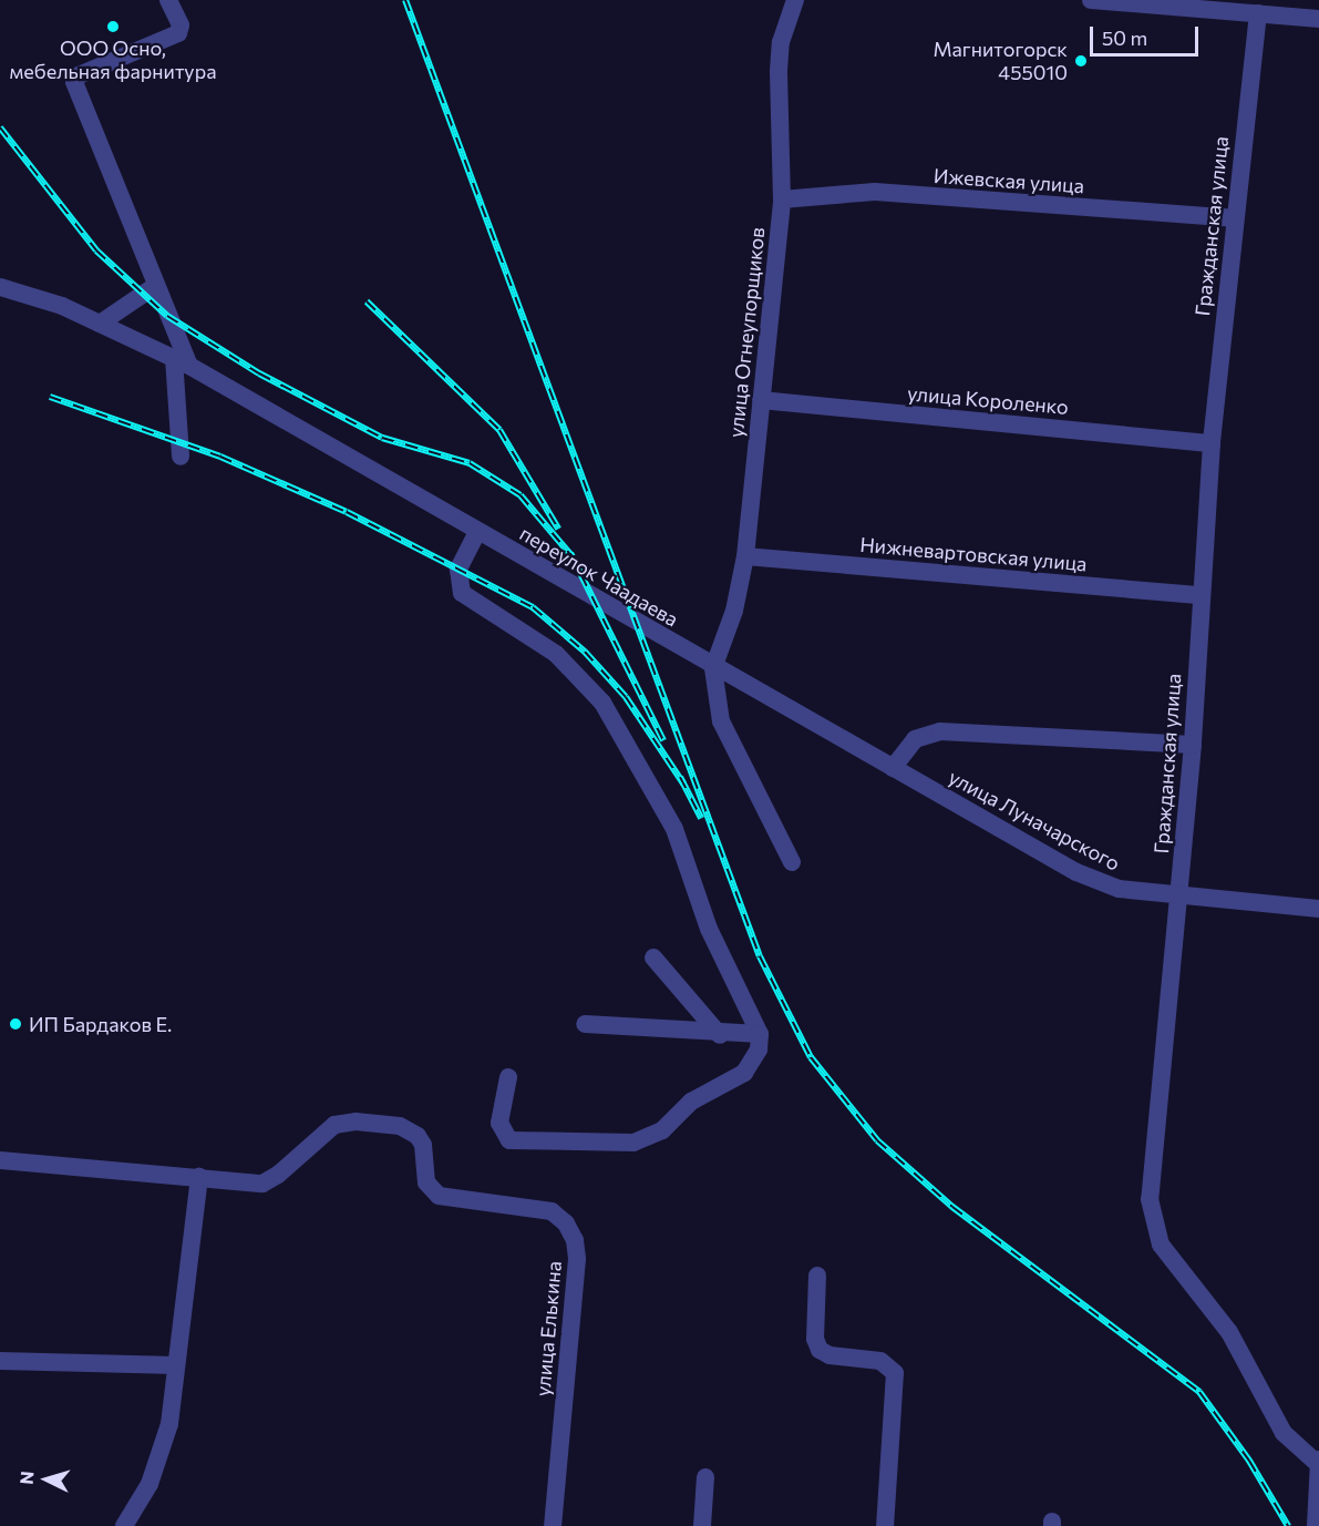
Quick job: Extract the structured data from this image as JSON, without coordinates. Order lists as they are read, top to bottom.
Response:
{
  "streets": {
    "street": [
      "Ижевская улица",
      "Гражданская улица",
      "улица Огнеупорщиков",
      "улица Короленко",
      "Нижневартовская улица",
      "переулок Чаадаева",
      "улица Луначарского",
      "улица Елькина"
    ]
  },
  "crossings": [
    ["Ижевская улица", "Гражданская улица"],
    ["Ижевская улица", "улица Огнеупорщиков"],
    ["Гражданская улица", "улица Короленко"],
    ["Гражданская улица", "Нижневартовская улица"],
    ["Гражданская улица", "улица Луначарского"],
    ["улица Огнеупорщиков", "улица Короленко"],
    ["улица Огнеупорщиков", "Нижневартовская улица"],
    ["улица Огнеупорщиков", "переулок Чаадаева"],
    ["переулок Чаадаева", "улица Луначарского"]
  ],
  "places": ["ООО Осно, мебельная фарнитура", "Магнитогорск 455010", "ИП Бардаков Е."],
  "scale_bar": "50 m",
  "north": "left"
}
